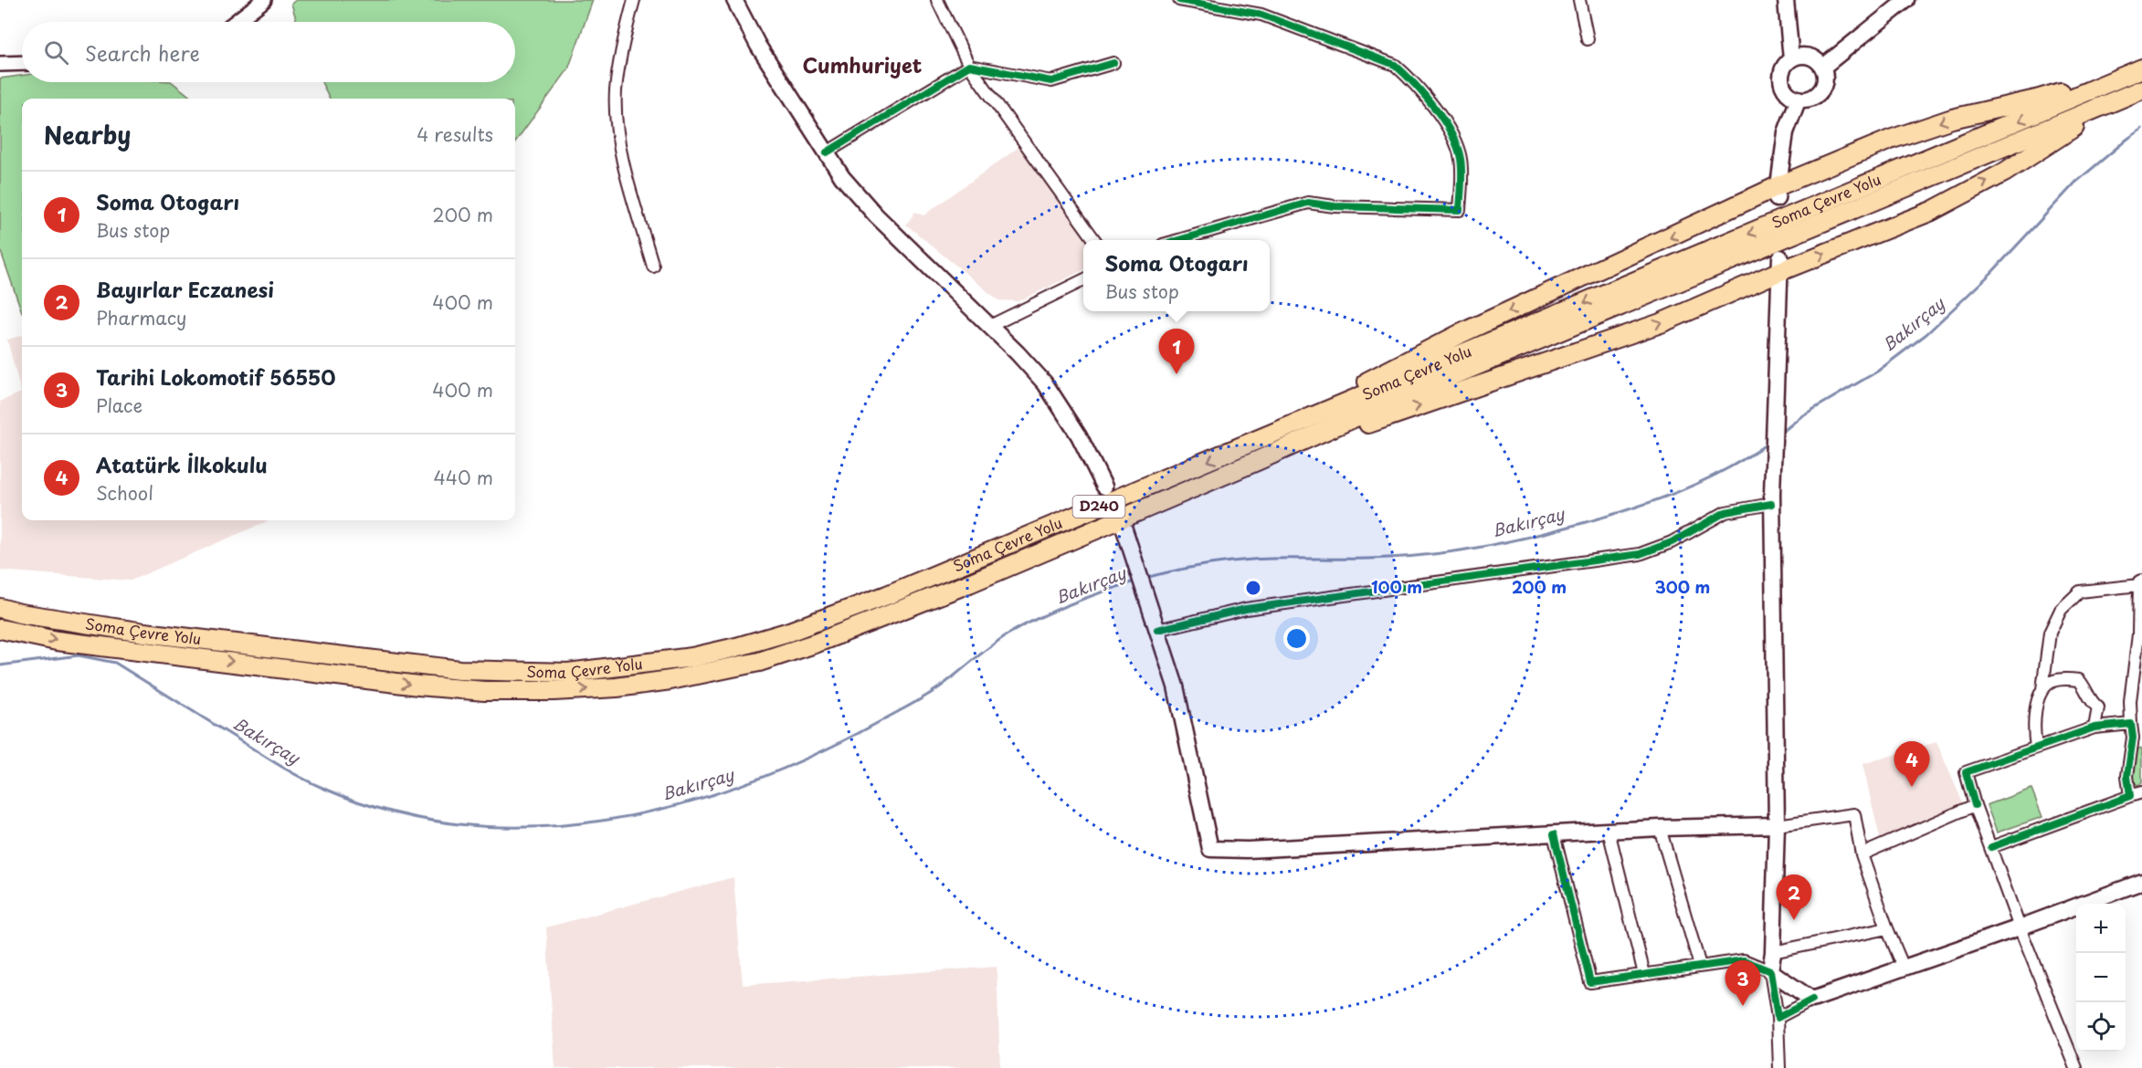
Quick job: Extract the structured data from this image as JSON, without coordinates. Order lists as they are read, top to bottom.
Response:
{
  "streets": {
    "highway": ["Soma Çevre Yolu", "D240"]
  },
  "districts": ["Cumhuriyet"],
  "water": ["Bakırçay"],
  "page": {
    "search": "Search here",
    "heading": ["Nearby", "4 results"],
    "list": [
      {
        "mark": "1",
        "name": "Soma Otogarı",
        "note": "Bus stop",
        "value": "200 m"
      },
      {
        "mark": "2",
        "name": "Bayırlar Eczanesi",
        "note": "Pharmacy",
        "value": "400 m"
      },
      {
        "mark": "3",
        "name": "Tarihi Lokomotif 56550",
        "note": "Place",
        "value": "400 m"
      },
      {
        "mark": "4",
        "name": "Atatürk İlkokulu",
        "note": "School",
        "value": "440 m"
      }
    ],
    "popup": ["Soma Otogarı", "Bus stop"],
    "pins": [
      "1",
      "4",
      "2",
      "3"
    ],
    "map_buttons": ["+", "−"]
  },
  "rings": ["100 m", "200 m", "300 m"]
}
